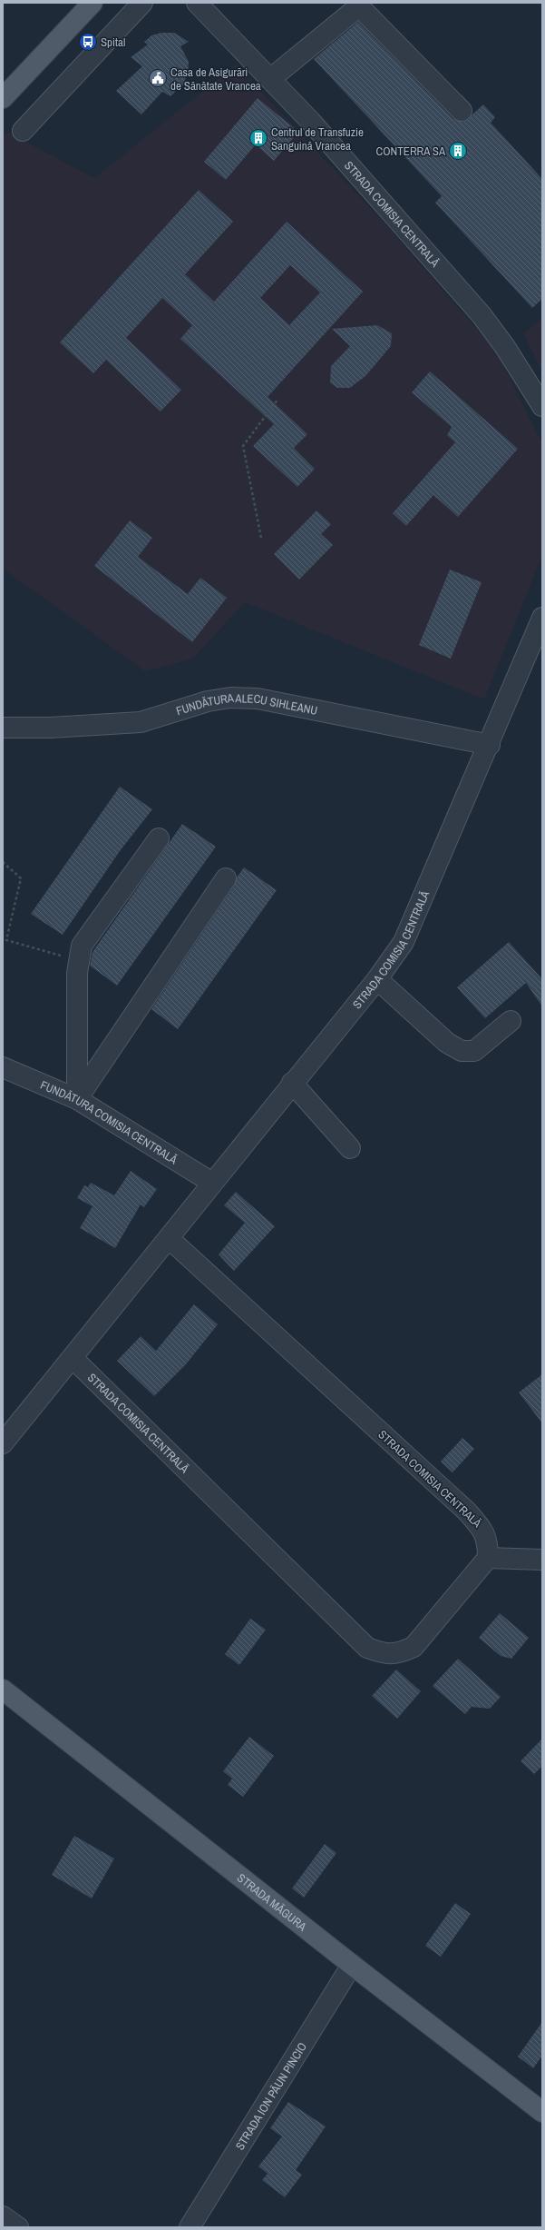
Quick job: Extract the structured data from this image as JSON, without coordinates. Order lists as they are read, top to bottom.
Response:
{
  "streets": {
    "main road": ["STRADA MĂGURA"],
    "street": [
      "STRADA COMISIA CENTRALĂ",
      "FUNDĂTURA ALECU SIHLEANU",
      "FUNDĂTURA COMISIA CENTRALĂ",
      "STRADA ION PĂUN PINCIO"
    ]
  },
  "crossings": [
    ["STRADA COMISIA CENTRALĂ", "FUNDĂTURA ALECU SIHLEANU"],
    ["STRADA COMISIA CENTRALĂ", "FUNDĂTURA COMISIA CENTRALĂ"],
    ["STRADA MĂGURA", "STRADA ION PĂUN PINCIO"]
  ],
  "places": {
    "bus stop": ["Spital"],
    "public building": ["Casa de Asigurări de Sănătate Vrancea"],
    "building": ["Centrul de Transfuzie Sanguină Vrancea", "CONTERRA SA"]
  }
}
